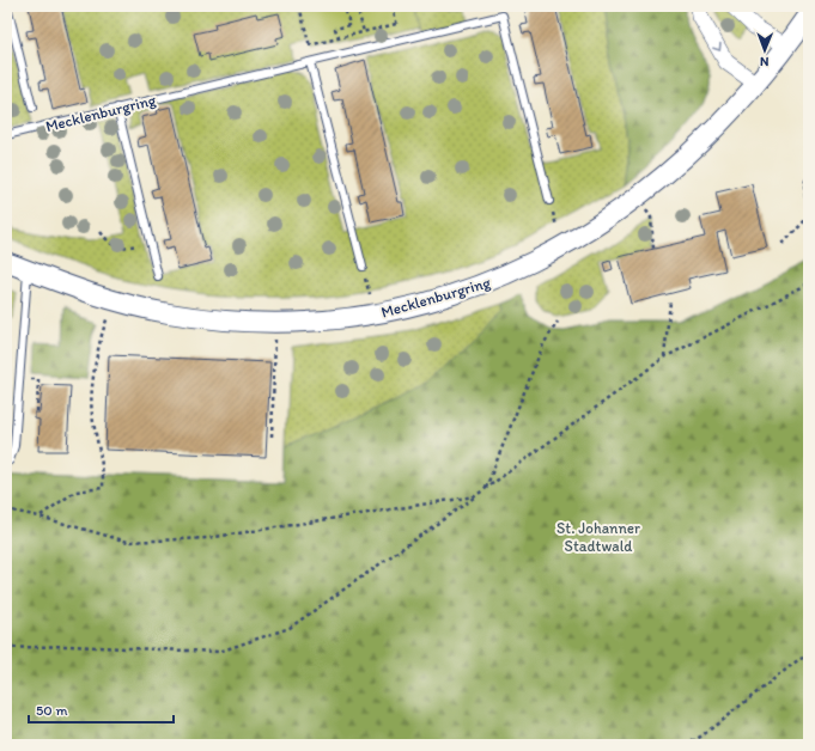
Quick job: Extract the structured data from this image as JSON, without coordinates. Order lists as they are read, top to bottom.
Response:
{
  "streets": {
    "street": ["Mecklenburgring"]
  },
  "parks": ["St. Johanner Stadtwald"],
  "scale_bar": "50 m",
  "north": "bottom"
}
